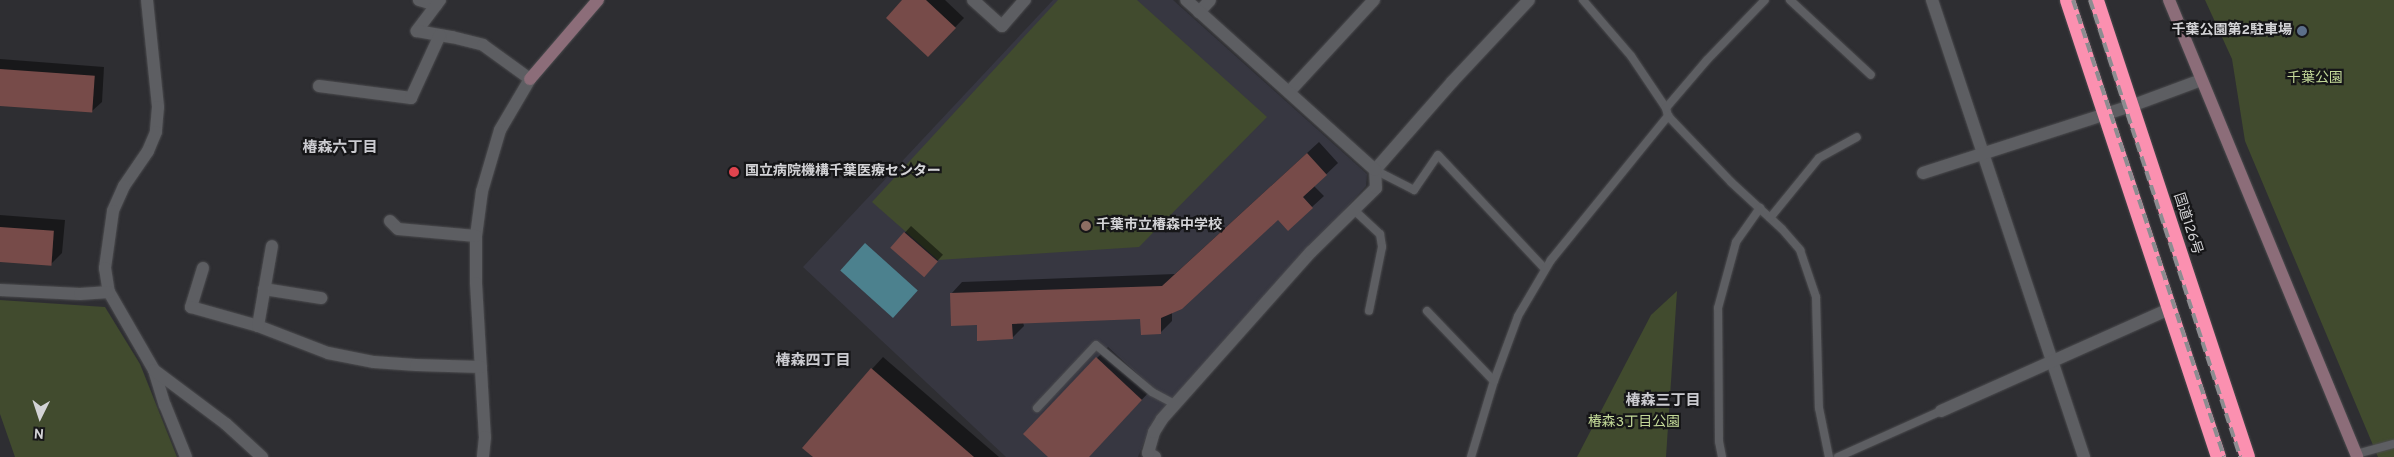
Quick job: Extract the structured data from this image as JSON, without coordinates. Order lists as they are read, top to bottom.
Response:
{
  "streets": {
    "highway": ["国道126号"]
  },
  "districts": ["椿森六丁目", "椿森四丁目", "椿森三丁目"],
  "parks": ["千葉公園", "椿森3丁目公園"],
  "places": ["千葉公園第2駐車場", "国立病院機構千葉医療センター", "千葉市立椿森中学校"],
  "north": "bottom"
}
